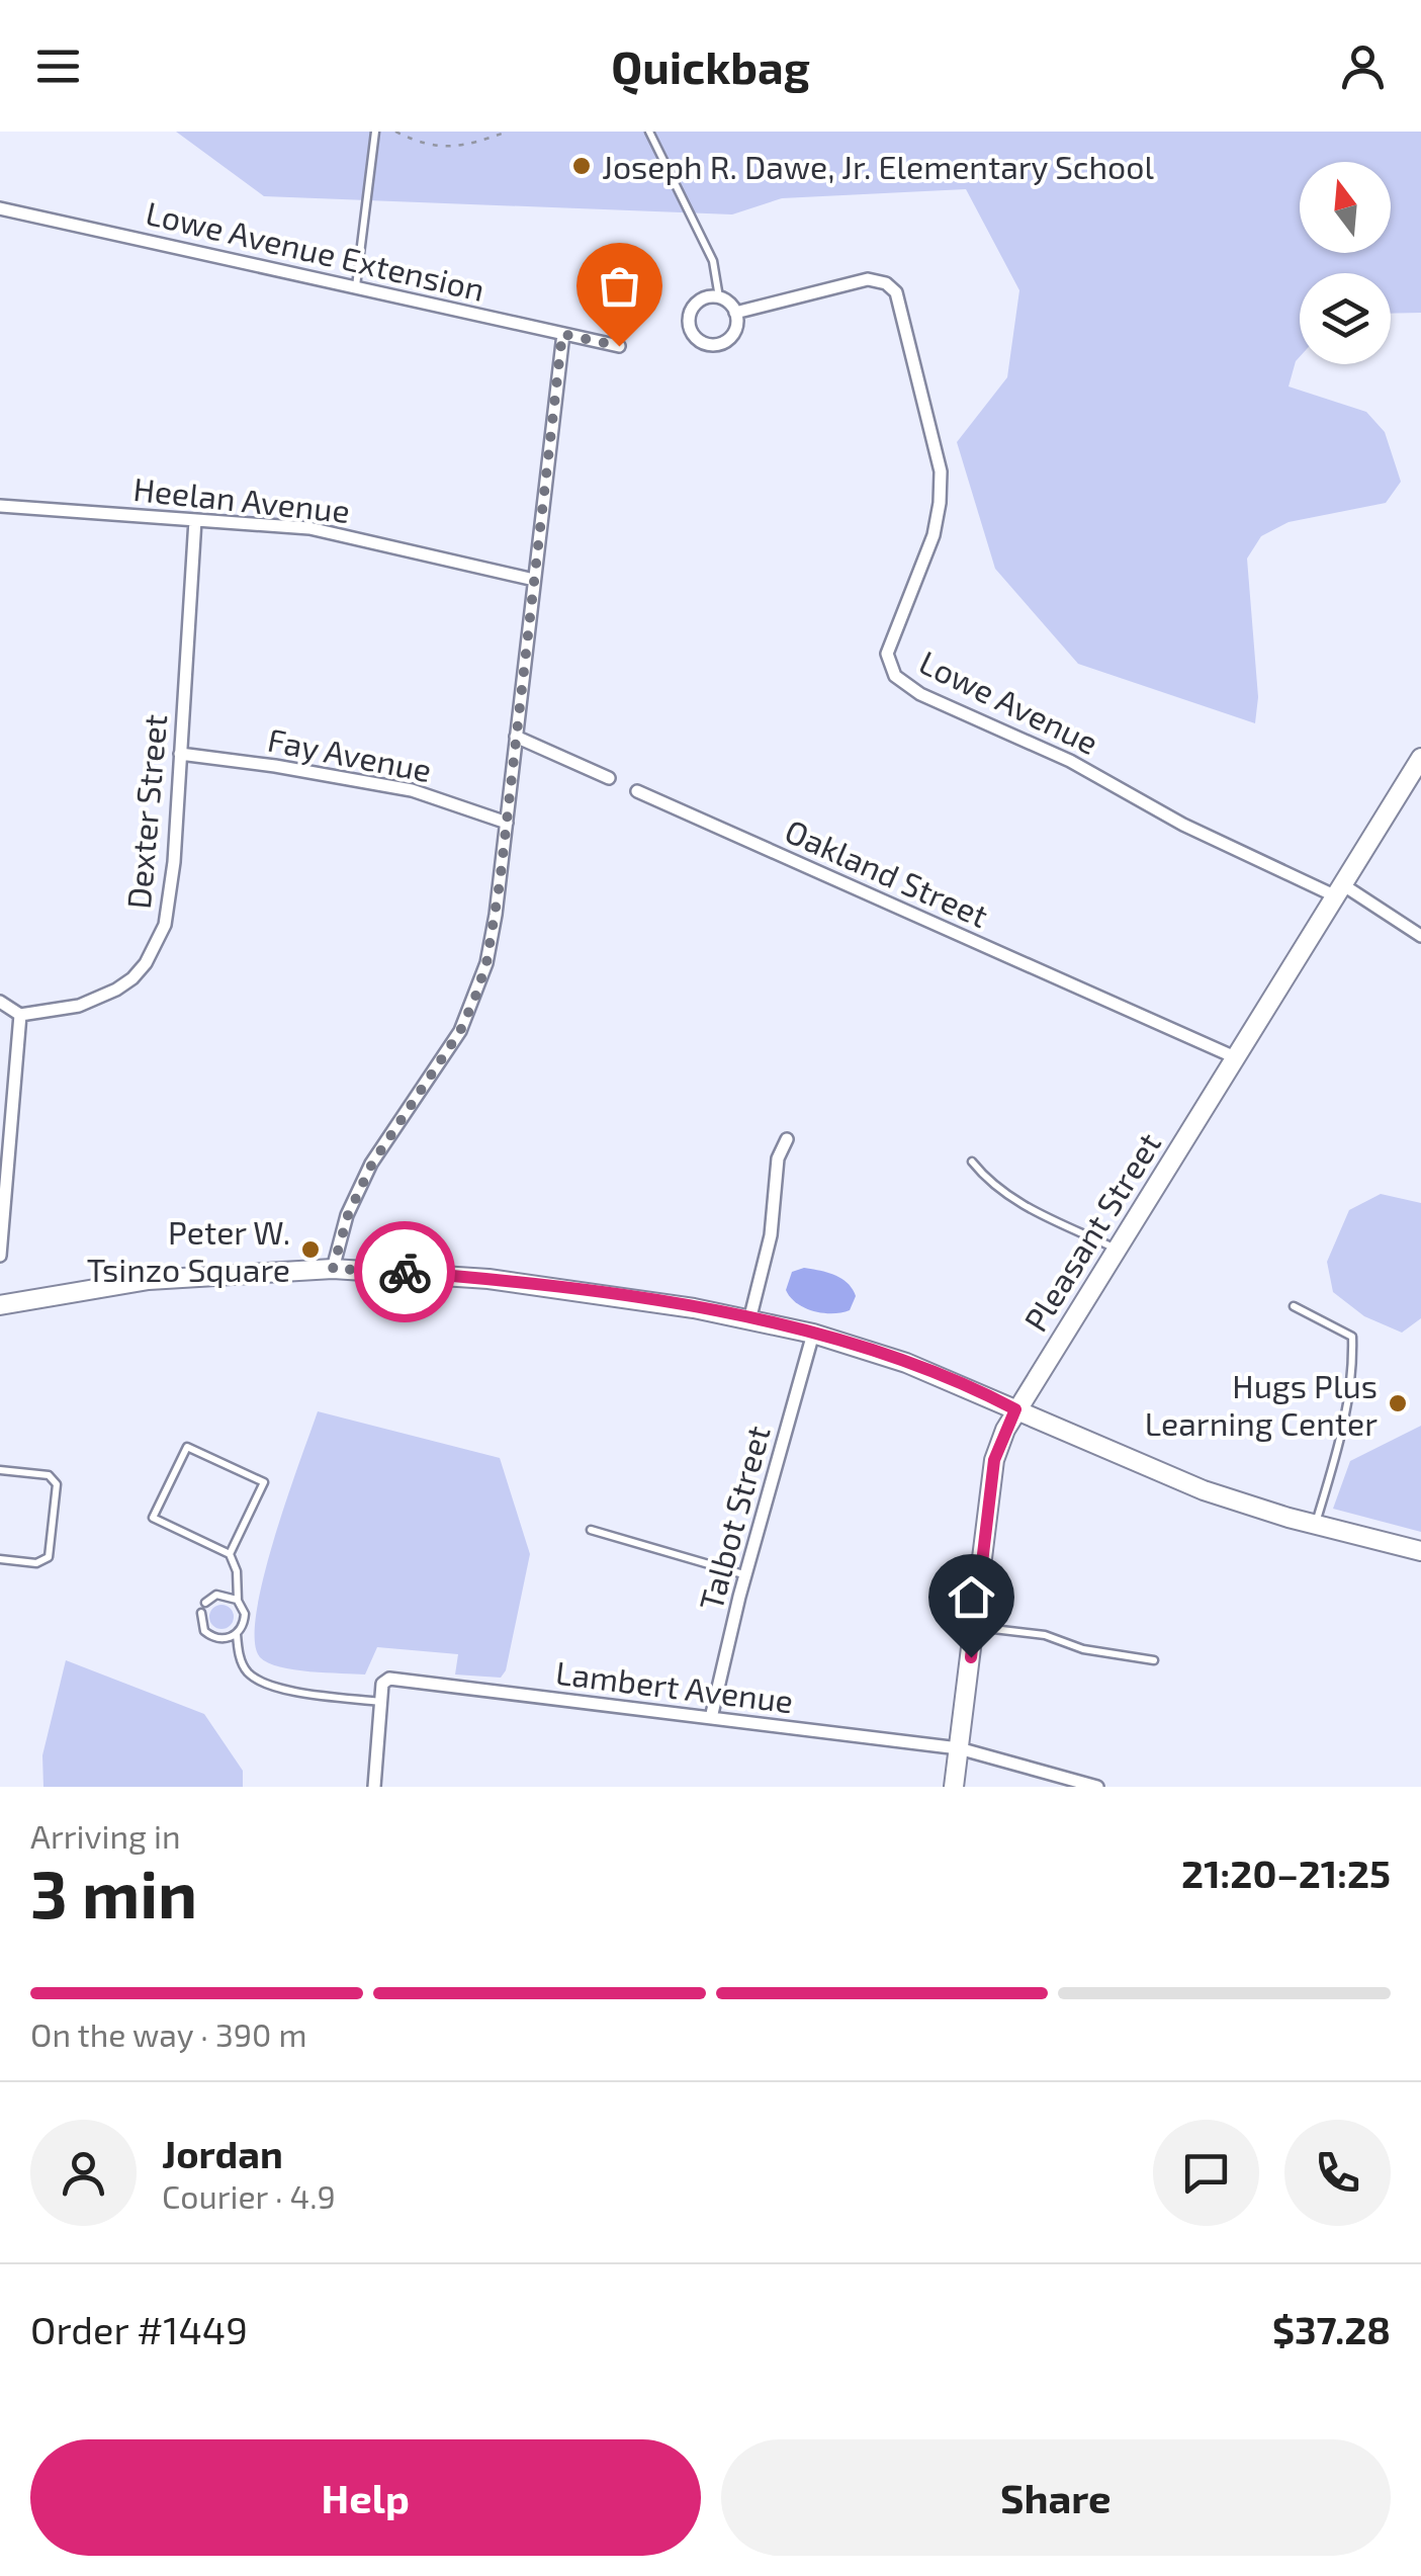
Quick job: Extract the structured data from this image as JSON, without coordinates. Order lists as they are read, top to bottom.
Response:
{
  "streets": {
    "main road": ["Pleasant Street"],
    "street": [
      "Lowe Avenue Extension",
      "Heelan Avenue",
      "Lowe Avenue",
      "Fay Avenue",
      "Dexter Street",
      "Oakland Street",
      "Talbot Street",
      "Lambert Avenue"
    ]
  },
  "crossings": [
    ["Heelan Avenue", "Dexter Street"],
    ["Lowe Avenue", "Pleasant Street"],
    ["Fay Avenue", "Dexter Street"],
    ["Oakland Street", "Pleasant Street"],
    ["Pleasant Street", "Lambert Avenue"],
    ["Talbot Street", "Lambert Avenue"]
  ],
  "places": ["Joseph R. Dawe, Jr. Elementary School", "Peter W. Tsinzo Square", "Hugs Plus Learning Center"],
  "north": "top",
  "page": {
    "header": "Quickbag",
    "heading": ["3 min", "Arriving in", "21:20–21:25"],
    "panel": [
      "Jordan",
      "Courier · 4.9",
      "Order #1449",
      "$37.28"
    ],
    "bar": "On the way · 390 m",
    "buttons": ["Help", "Share"]
  }
}
